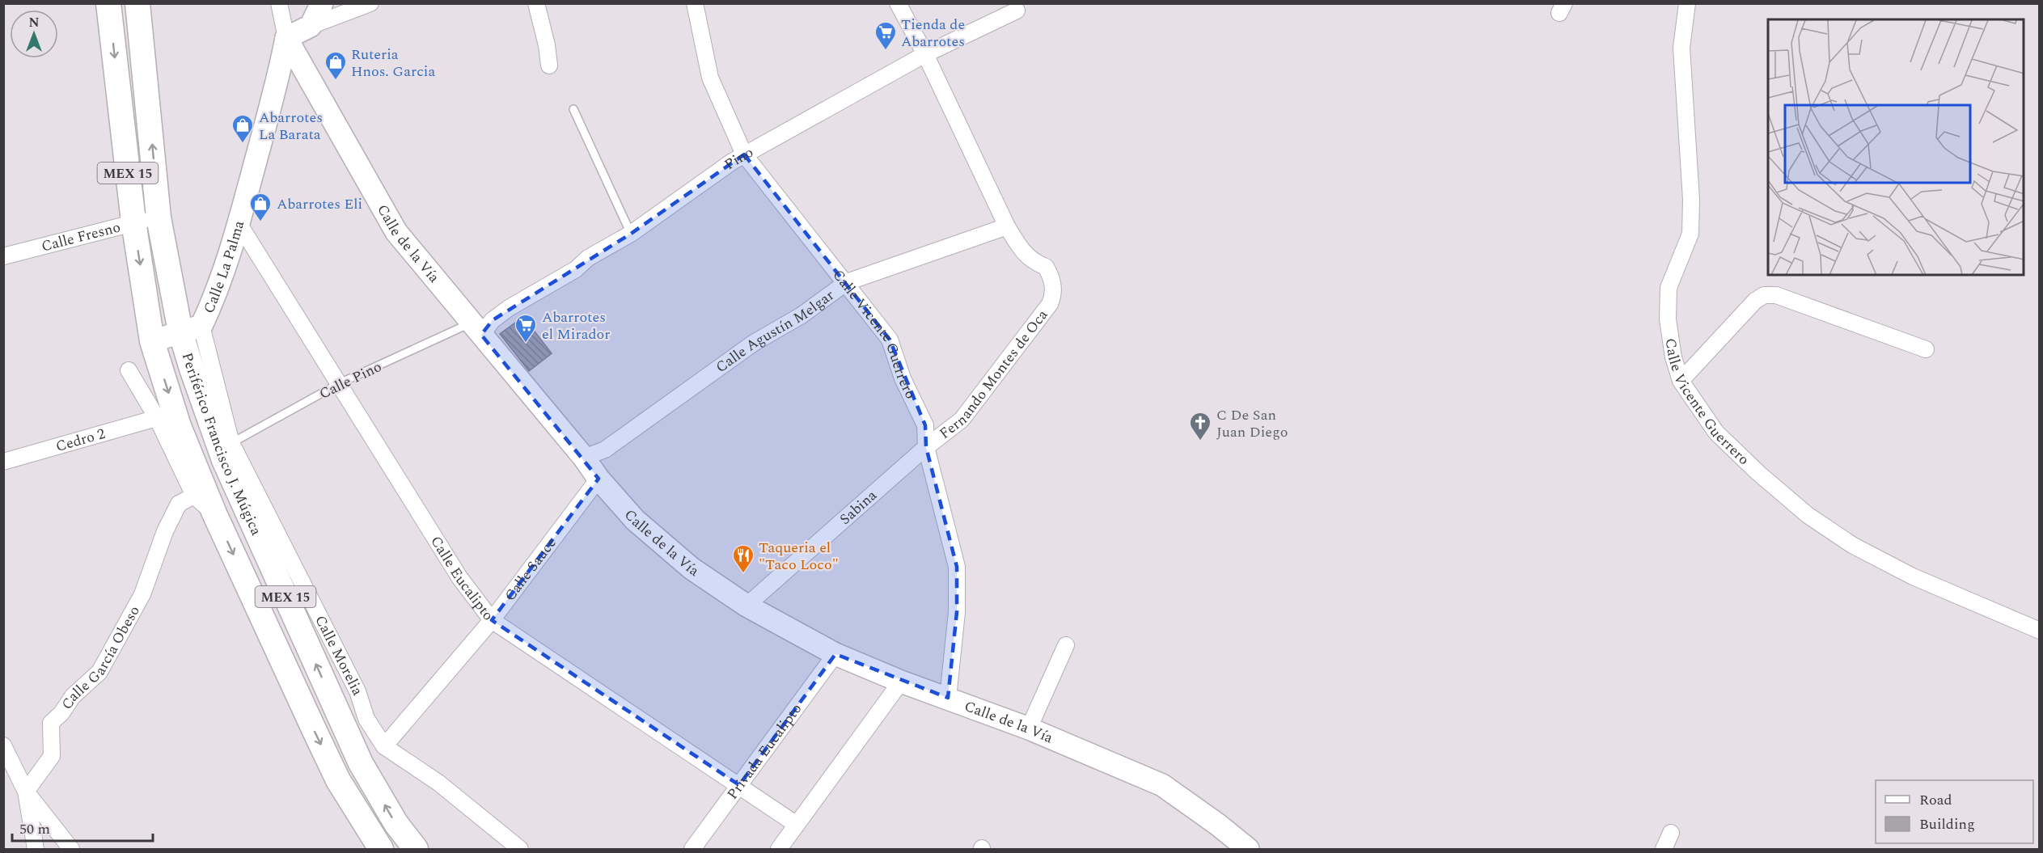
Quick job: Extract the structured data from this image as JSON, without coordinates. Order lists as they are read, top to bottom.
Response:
{
  "streets": {
    "main road": ["MEX 15", "Periférico Francisco J. Múgica"],
    "street": [
      "Pino",
      "Calle Fresno",
      "Calle de la Vía",
      "Calle La Palma",
      "Calle Agustín Melgar",
      "Calle Vicente Guerrero",
      "Fernando Montes de Oca",
      "Cedro 2",
      "Sabina",
      "Calle Sauce",
      "Calle Eucalipto",
      "Calle Morelia",
      "Calle García Obeso",
      "Privada Eucalipto"
    ],
    "lane": ["Calle Pino"]
  },
  "crossings": [
    ["Pino", "Calle de la Vía"],
    ["Pino", "Calle Vicente Guerrero"],
    ["Pino", "Calle Pino"],
    ["Calle Fresno", "Periférico Francisco J. Múgica"],
    ["Calle de la Vía", "Calle La Palma"],
    ["Calle de la Vía", "Calle Agustín Melgar"],
    ["Calle de la Vía", "Calle Vicente Guerrero"],
    ["Calle de la Vía", "Calle Pino"],
    ["Calle de la Vía", "Sabina"],
    ["Calle de la Vía", "Calle Sauce"],
    ["Calle de la Vía", "Privada Eucalipto"],
    ["Calle La Palma", "Periférico Francisco J. Múgica"],
    ["Calle La Palma", "Calle Eucalipto"],
    ["Calle La Palma", "Calle Morelia"],
    ["Calle Agustín Melgar", "Calle Vicente Guerrero"],
    ["Calle Agustín Melgar", "Fernando Montes de Oca"],
    ["Calle Vicente Guerrero", "Fernando Montes de Oca"],
    ["Calle Vicente Guerrero", "Sabina"],
    ["Fernando Montes de Oca", "Sabina"],
    ["Calle Pino", "Calle Eucalipto"],
    ["Calle Pino", "Calle Morelia"],
    ["Periférico Francisco J. Múgica", "Calle Morelia"],
    ["Calle Sauce", "Calle Eucalipto"],
    ["Calle Sauce", "Calle Morelia"],
    ["Calle Eucalipto", "Privada Eucalipto"]
  ],
  "places": {
    "supermarket": ["Tienda de Abarrotes", "Abarrotes el Mirador"],
    "shop": ["Ruteria Hnos. Garcia", "Abarrotes La Barata", "Abarrotes Eli"],
    "church": ["C De San Juan Diego"],
    "restaurant": ["Taqueria el \"Taco Loco\""]
  },
  "legend": ["Road", "Building"],
  "scale_bar": "50 m",
  "north": "top"
}
